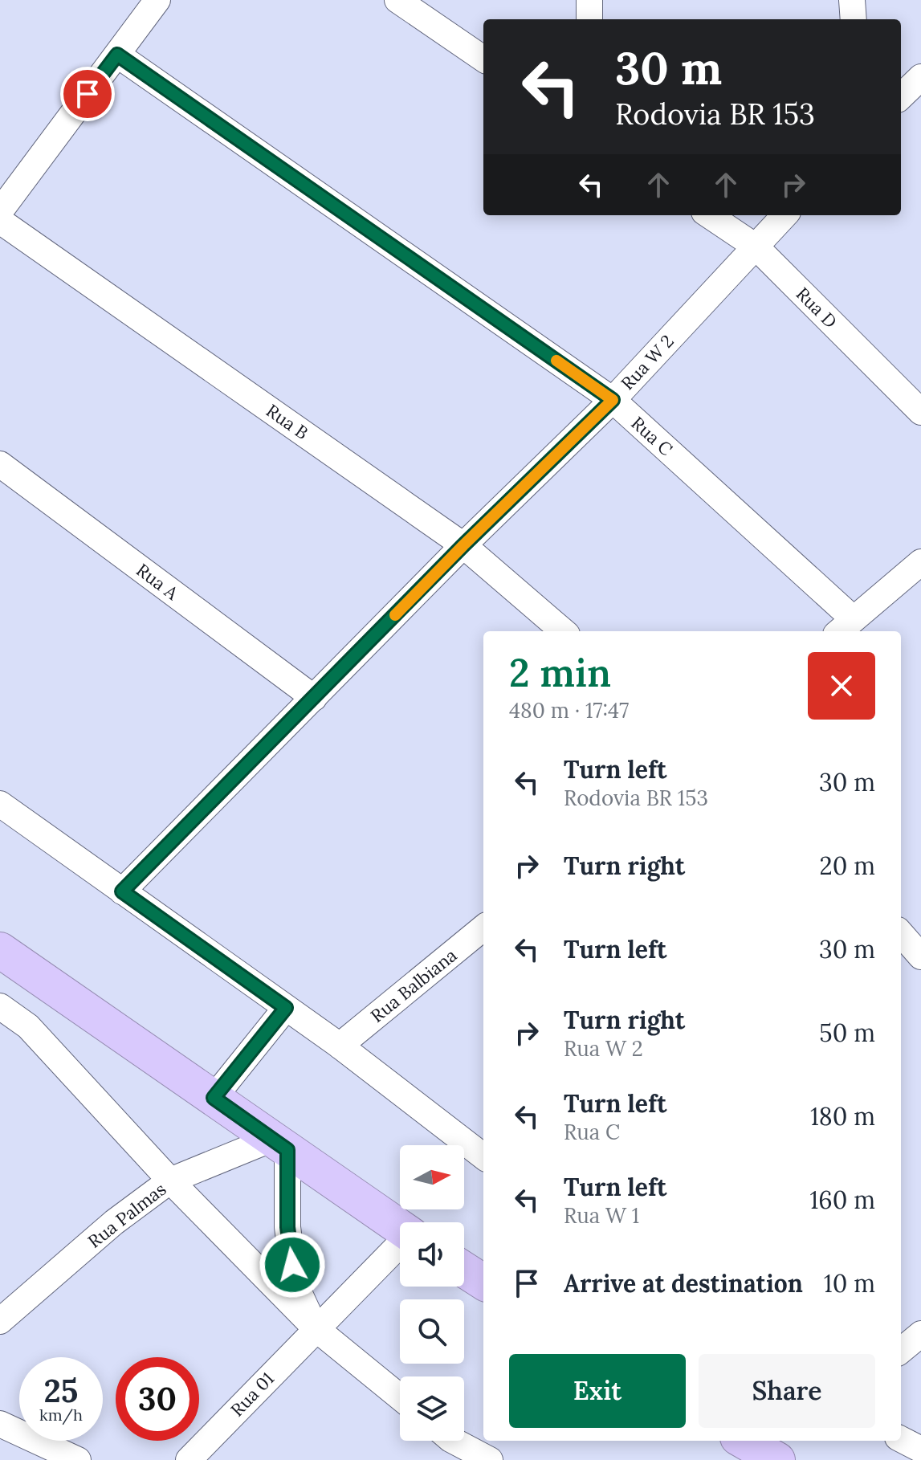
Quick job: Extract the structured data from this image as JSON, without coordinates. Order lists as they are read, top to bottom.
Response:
{
  "streets": {
    "street": [
      "Rua D",
      "Rua W 2",
      "Rua B",
      "Rua C",
      "Rua A",
      "Rua Balbiana",
      "Rua Palmas",
      "Rua 01"
    ]
  },
  "crossings": [
    ["Rua D", "Rua W 2"],
    ["Rua W 2", "Rua B"],
    ["Rua W 2", "Rua C"],
    ["Rua W 2", "Rua A"]
  ],
  "north": "right",
  "page": {
    "turn": ["30 m", "Rodovia BR 153"],
    "heading": ["2 min", "480 m · 17:47"],
    "list": [
      {
        "name": "Turn left",
        "note": "Rodovia BR 153",
        "value": "30 m"
      },
      {
        "name": "Turn right",
        "value": "20 m"
      },
      {
        "name": "Turn left",
        "value": "30 m"
      },
      {
        "name": "Turn right",
        "note": "Rua W 2",
        "value": "50 m"
      },
      {
        "name": "Turn left",
        "note": "Rua C",
        "value": "180 m"
      },
      {
        "name": "Turn left",
        "note": "Rua W 1",
        "value": "160 m"
      },
      {
        "name": "Arrive at destination",
        "value": "10 m"
      }
    ],
    "buttons": ["Exit", "Share"],
    "speed": "25 km/h",
    "limit": "30"
  }
}
